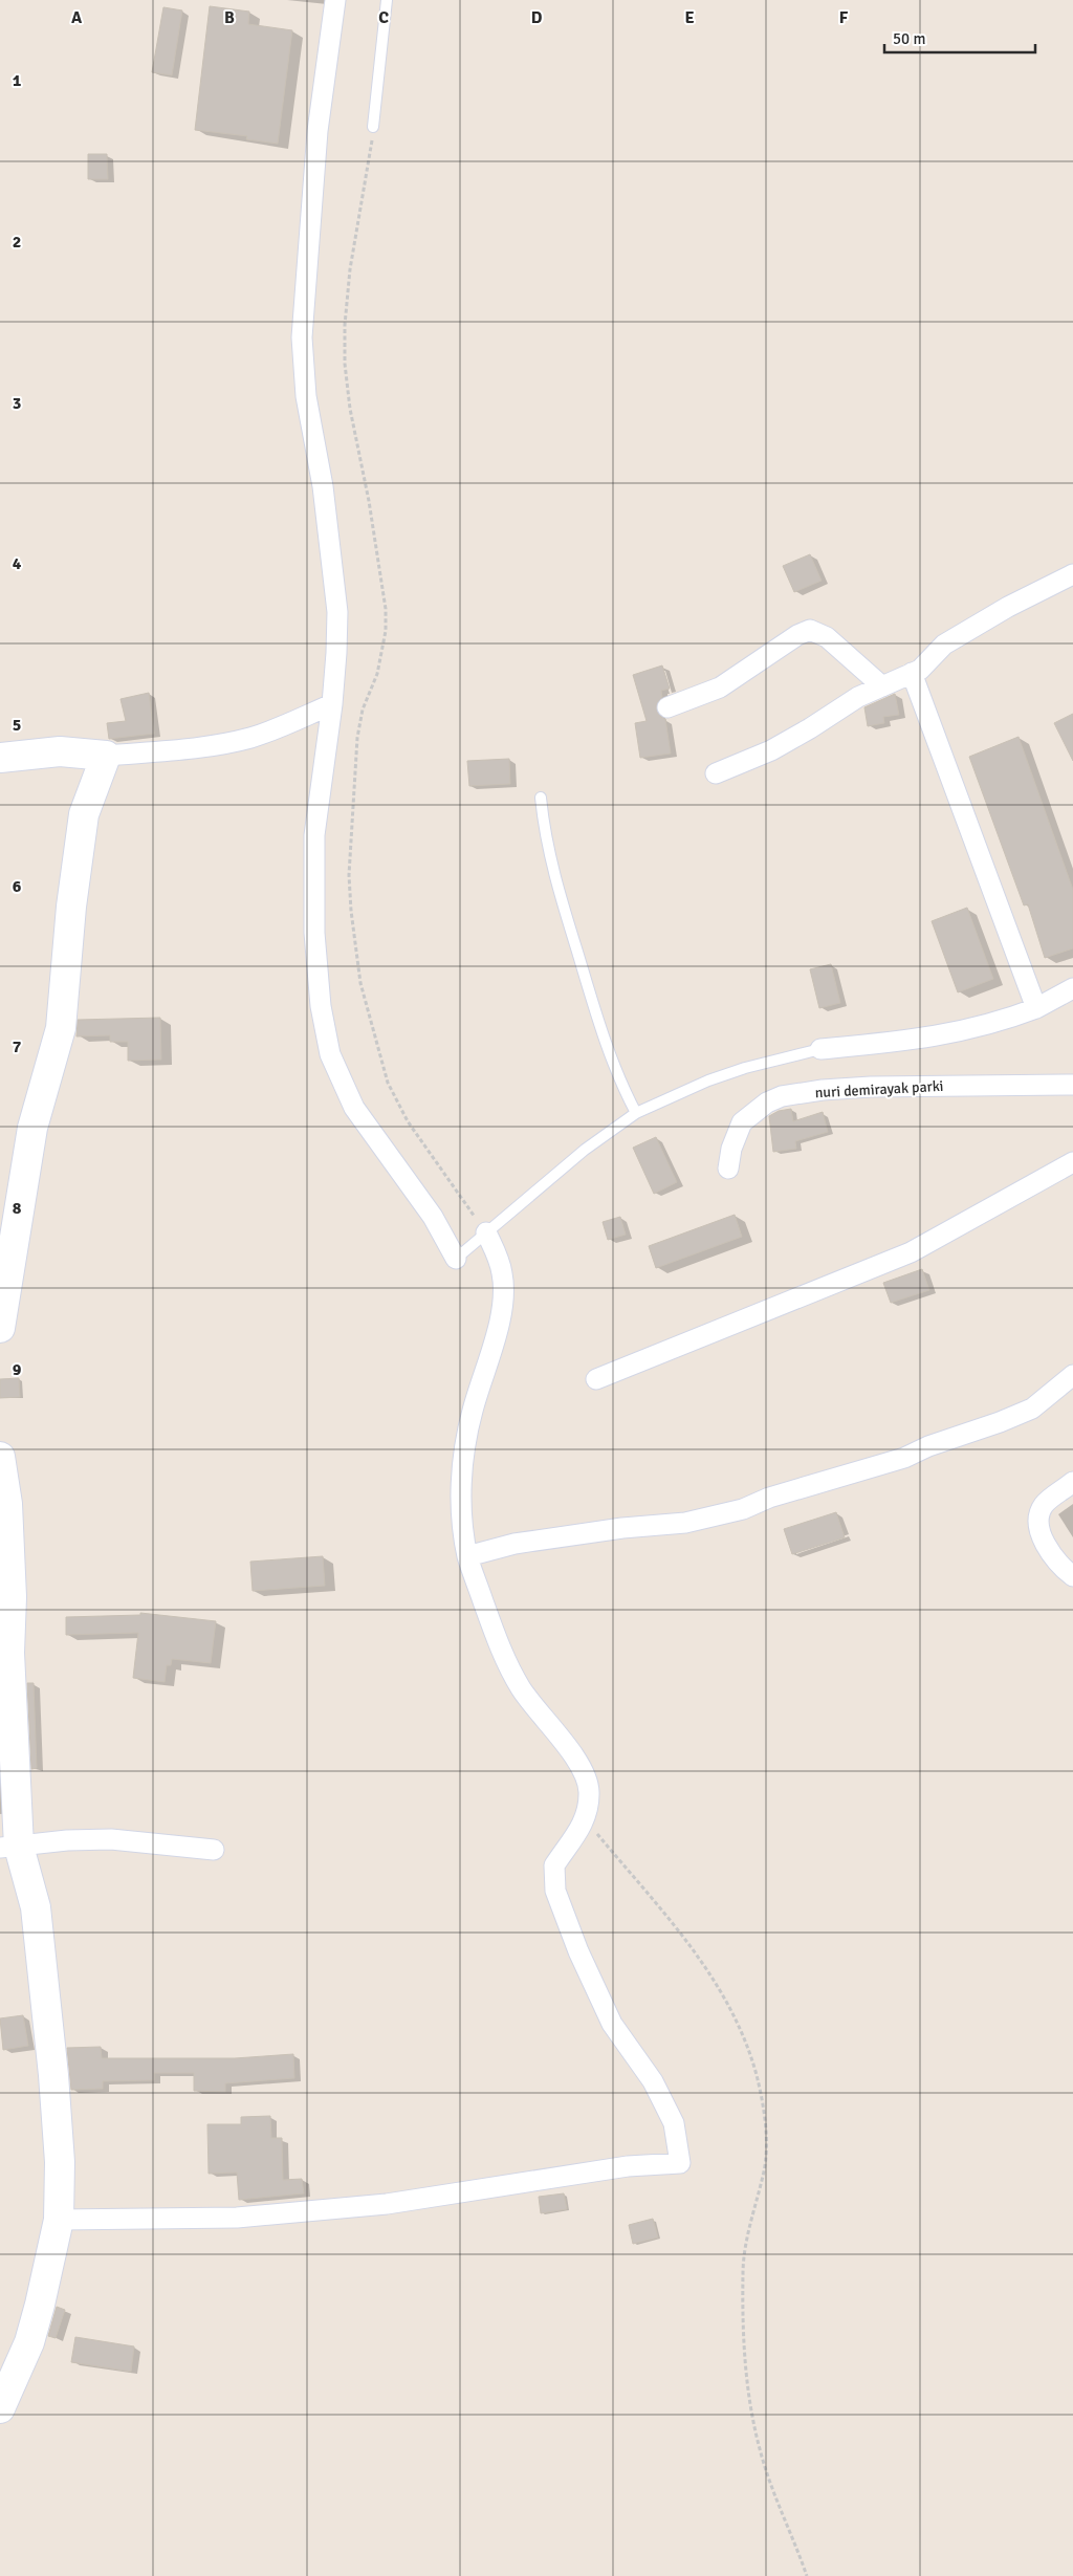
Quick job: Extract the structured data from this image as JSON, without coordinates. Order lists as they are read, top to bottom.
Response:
{
  "streets": {
    "street": ["nuri demirayak parki"]
  },
  "scale_bar": "50 m",
  "grid": {
    "columns": [
      "A",
      "B",
      "C",
      "D",
      "E",
      "F"
    ],
    "rows": [
      "1",
      "2",
      "3",
      "4",
      "5",
      "6",
      "7",
      "8",
      "9"
    ]
  }
}
